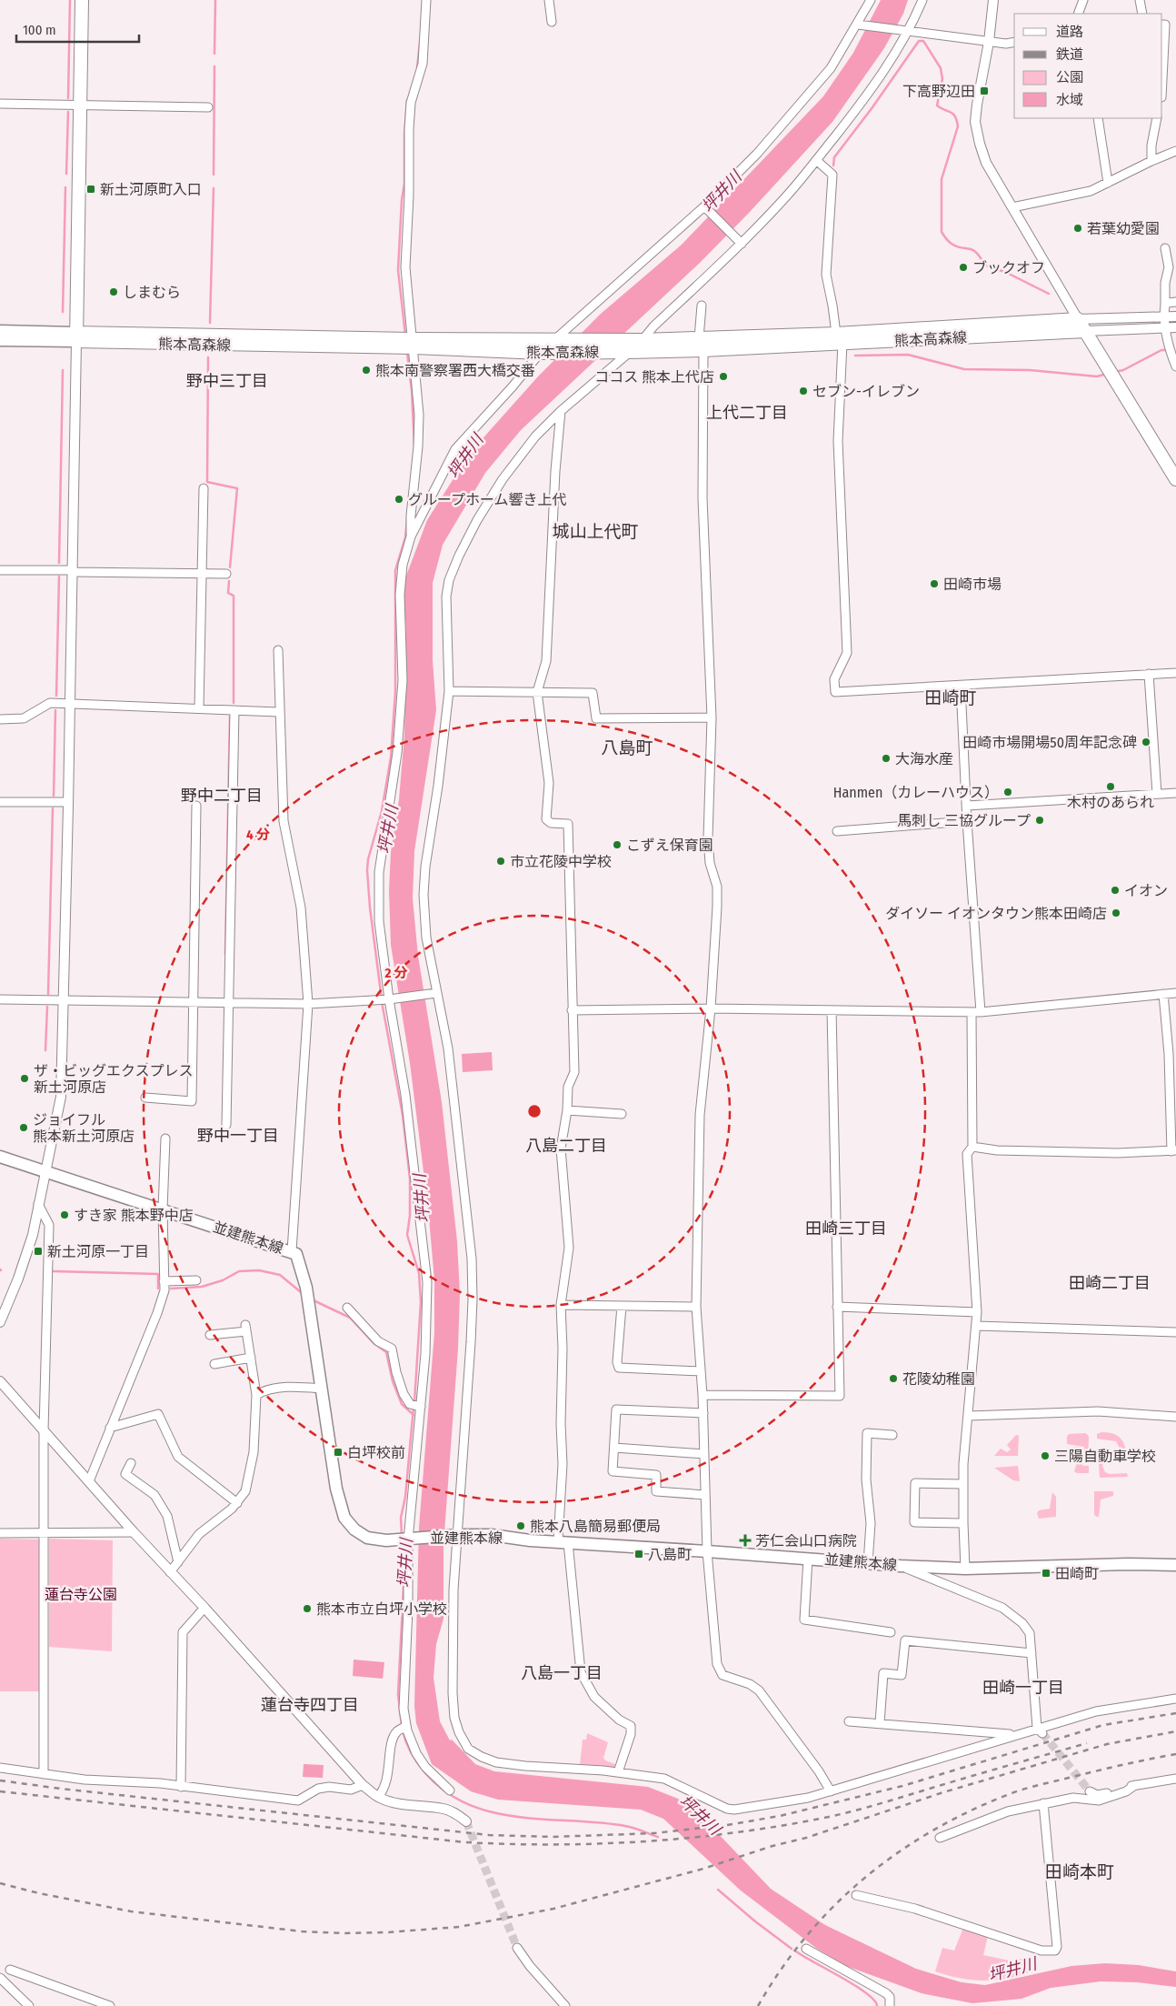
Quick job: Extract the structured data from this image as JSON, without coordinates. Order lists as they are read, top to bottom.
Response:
{
  "streets": {
    "main road": ["熊本高森線", "並建熊本線"]
  },
  "districts": [
    "野中三丁目",
    "上代二丁目",
    "城山上代町",
    "田崎町",
    "八島町",
    "野中二丁目",
    "野中一丁目",
    "八島二丁目",
    "田崎三丁目",
    "田崎二丁目",
    "八島一丁目",
    "田崎一丁目",
    "蓮台寺四丁目",
    "田崎本町"
  ],
  "water": ["坪井川"],
  "parks": ["蓮台寺公園"],
  "places": {
    "transit": [
      "下高野辺田",
      "新土河原町入口",
      "新土河原一丁目",
      "白坪校前",
      "八島町",
      "田崎町"
    ],
    "other": [
      "若葉幼愛園",
      "ブックオフ",
      "しまむら",
      "熊本南警察署西大橋交番",
      "ココス 熊本上代店",
      "セブン-イレブン",
      "グループホーム響き上代",
      "田崎市場",
      "田崎市場開場50周年記念碑",
      "大海水産",
      "木村のあられ",
      "Hanmen（カレーハウス）",
      "馬刺し 三協グループ",
      "こずえ保育園",
      "市立花陵中学校",
      "イオン",
      "ダイソー イオンタウン熊本田崎店",
      "ザ・ビッグエクスプレス 新土河原店",
      "ジョイフル 熊本新土河原店",
      "すき家 熊本野中店",
      "花陵幼稚園",
      "三陽自動車学校",
      "熊本八島簡易郵便局",
      "熊本市立白坪小学校"
    ],
    "health": ["芳仁会山口病院"]
  },
  "legend": [
    "道路",
    "鉄道",
    "公園",
    "水域"
  ],
  "scale_bar": "100 m",
  "rings": ["4 分", "2 分"]
}
